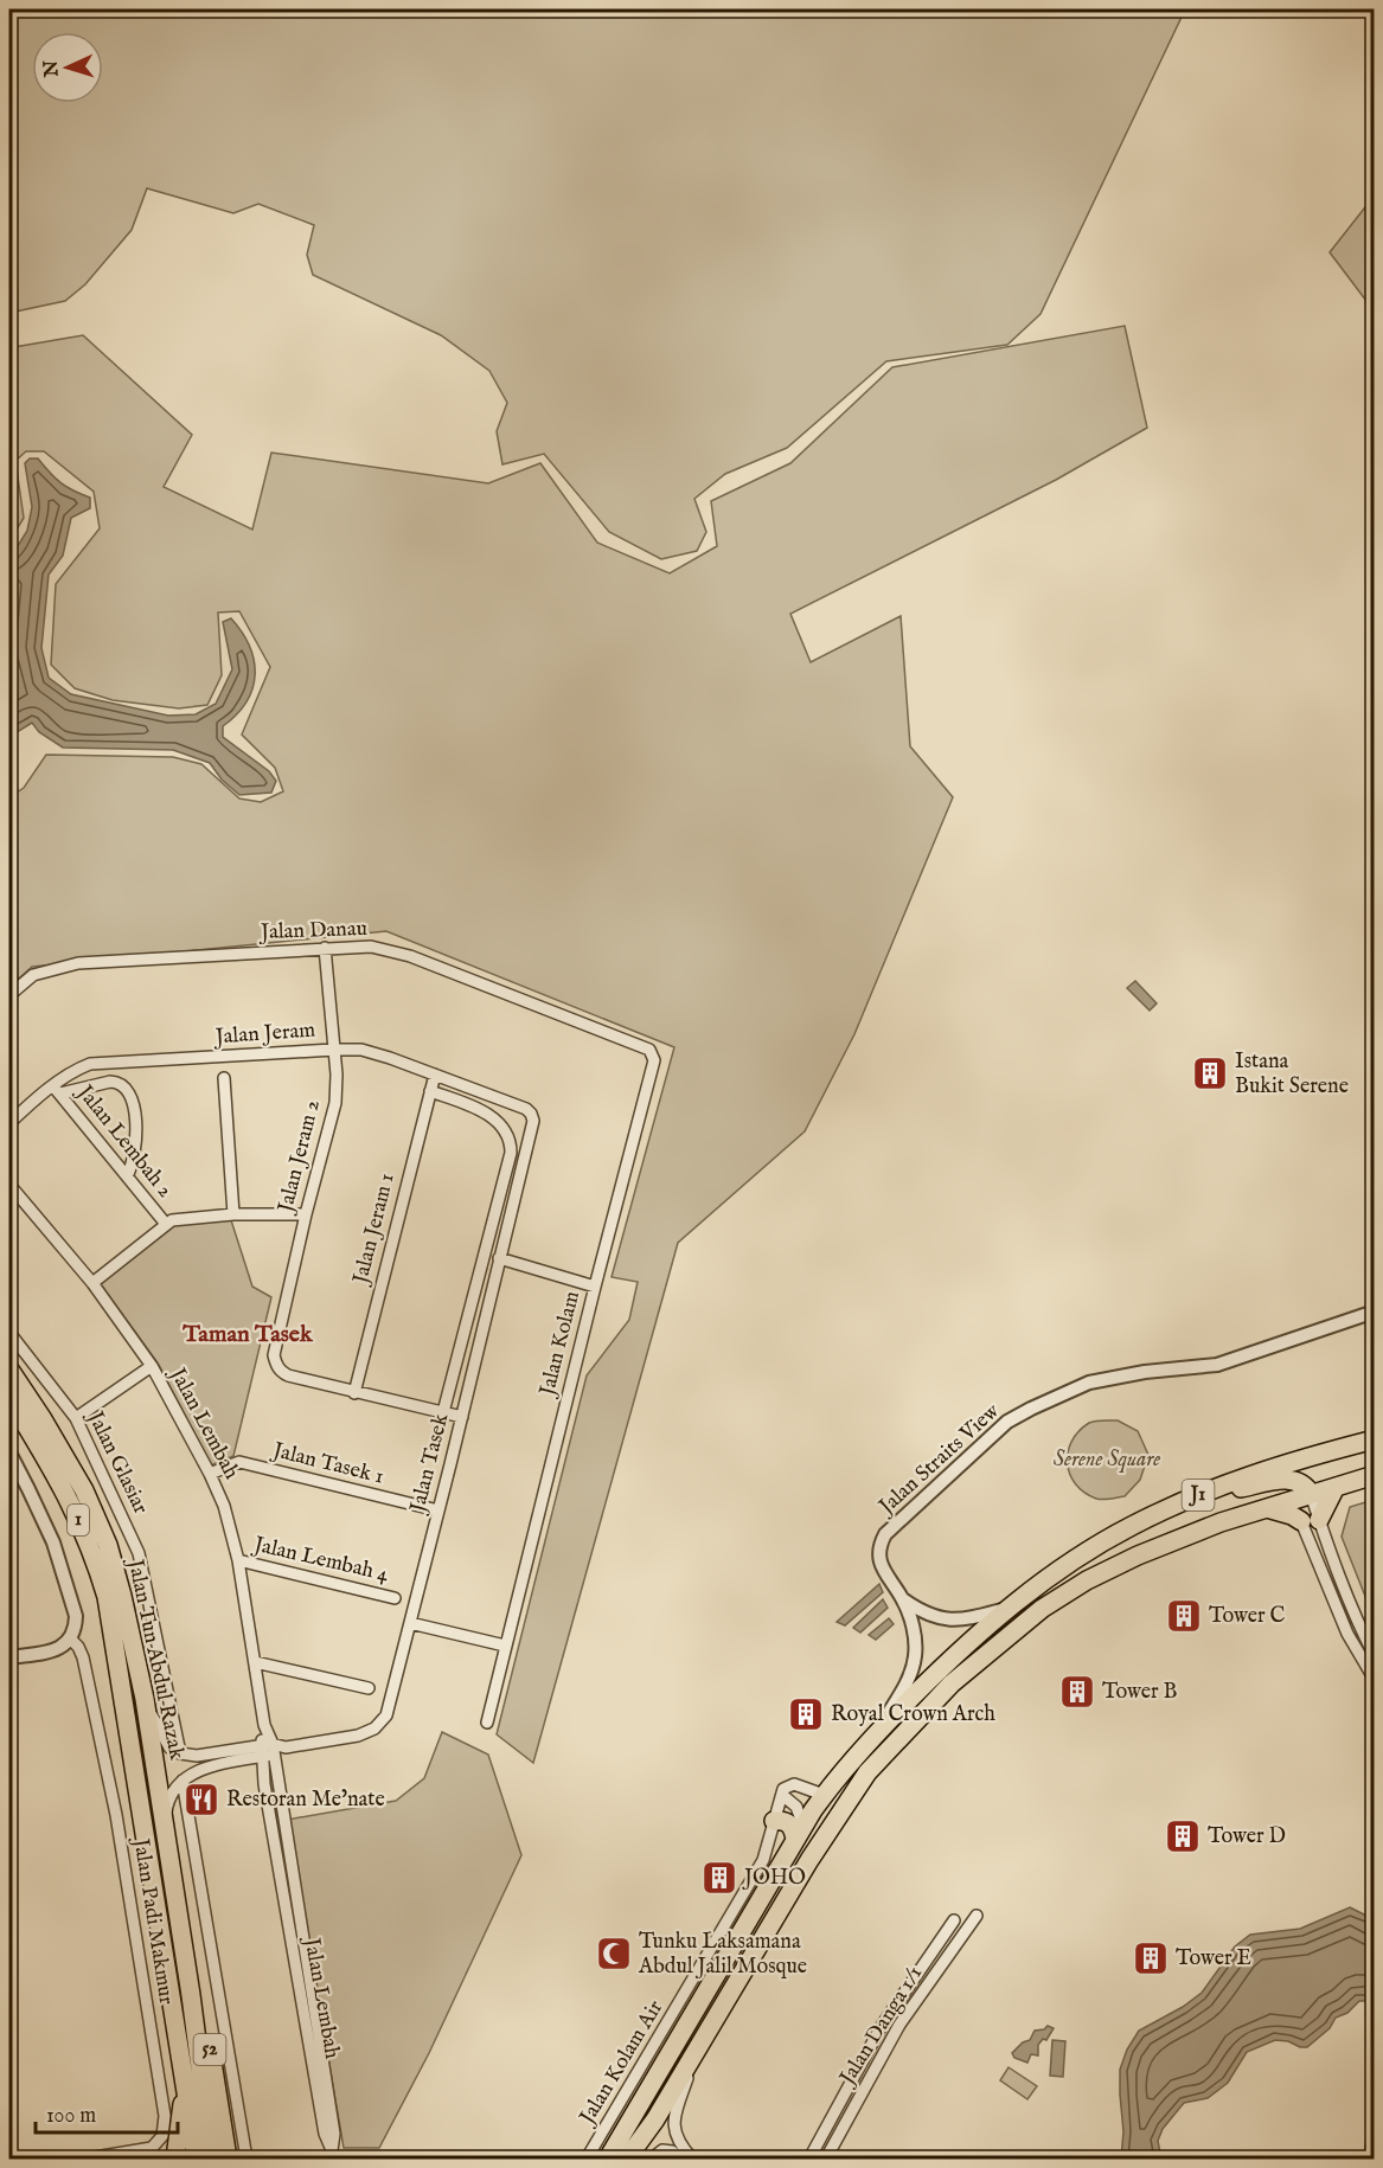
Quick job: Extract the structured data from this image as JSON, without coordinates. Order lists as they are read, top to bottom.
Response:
{
  "streets": {
    "highway": [
      "J1",
      "1",
      "Jalan Tun Abdul Razak",
      "52"
    ],
    "street": [
      "Jalan Danau",
      "Jalan Jeram",
      "Jalan Lembah 2",
      "Jalan Jeram 2",
      "Jalan Jeram 1",
      "Jalan Kolam",
      "Jalan Lembah",
      "Jalan Straits View",
      "Jalan Glasiar",
      "Jalan Tasek",
      "Jalan Tasek 1",
      "Jalan Lembah 4",
      "Jalan Padi Makmur",
      "Jalan Danga 1/1",
      "Jalan Kolam Air"
    ]
  },
  "crossings": [
    ["Jalan Danau", "Jalan Jeram 2"],
    ["Jalan Danau", "Jalan Kolam"],
    ["Jalan Jeram", "Jalan Lembah 2"],
    ["Jalan Jeram", "Jalan Jeram 2"],
    ["Jalan Jeram", "Jalan Jeram 1"],
    ["Jalan Jeram", "Jalan Tasek"],
    ["Jalan Jeram 2", "Jalan Jeram 1"],
    ["Jalan Jeram 1", "Jalan Tasek"],
    ["Jalan Lembah", "Jalan Tasek"],
    ["Jalan Lembah", "Jalan Tasek 1"],
    ["Jalan Lembah", "Jalan Lembah 4"],
    ["Jalan Straits View", "J1"],
    ["Jalan Glasiar", "Jalan Tasek"],
    ["Jalan Tasek", "Jalan Tasek 1"],
    ["1", "Jalan Tun Abdul Razak"],
    ["1", "52"],
    ["Jalan Tun Abdul Razak", "52"]
  ],
  "districts": ["Taman Tasek"],
  "parks": ["Serene Square"],
  "places": {
    "building": [
      "Istana Bukit Serene",
      "Tower C",
      "Tower B",
      "Royal Crown Arch",
      "Tower D",
      "JOHO",
      "Tower E"
    ],
    "restaurant": ["Restoran Me’nate"],
    "mosque": ["Tunku Laksamana Abdul Jalil Mosque"]
  },
  "scale_bar": "100 m",
  "north": "left"
}
